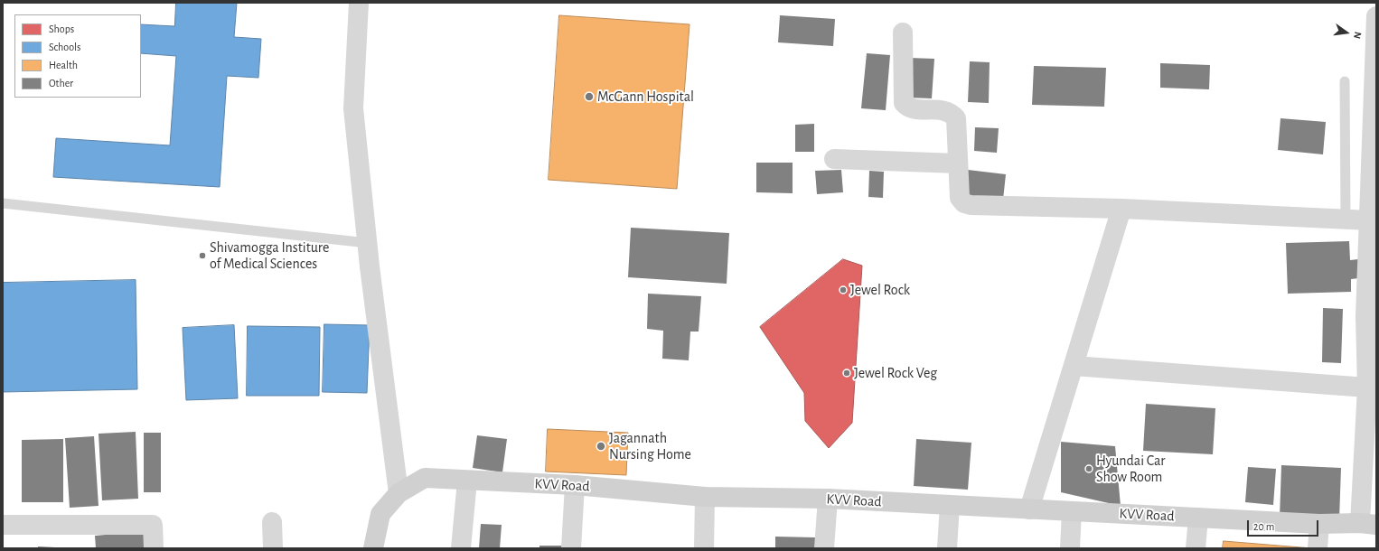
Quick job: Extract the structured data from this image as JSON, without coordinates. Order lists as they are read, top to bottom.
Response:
{
  "streets": {
    "main road": ["KVV Road"]
  },
  "places": [
    "McGann Hospital",
    "Shivamogga Institure of Medical Sciences",
    "Jewel Rock",
    "Jewel Rock Veg",
    "Jagannath Nursing Home",
    "Hyundai Car Show Room"
  ],
  "legend": [
    "Shops",
    "Schools",
    "Health",
    "Other"
  ],
  "scale_bar": "20 m",
  "north": "right"
}
